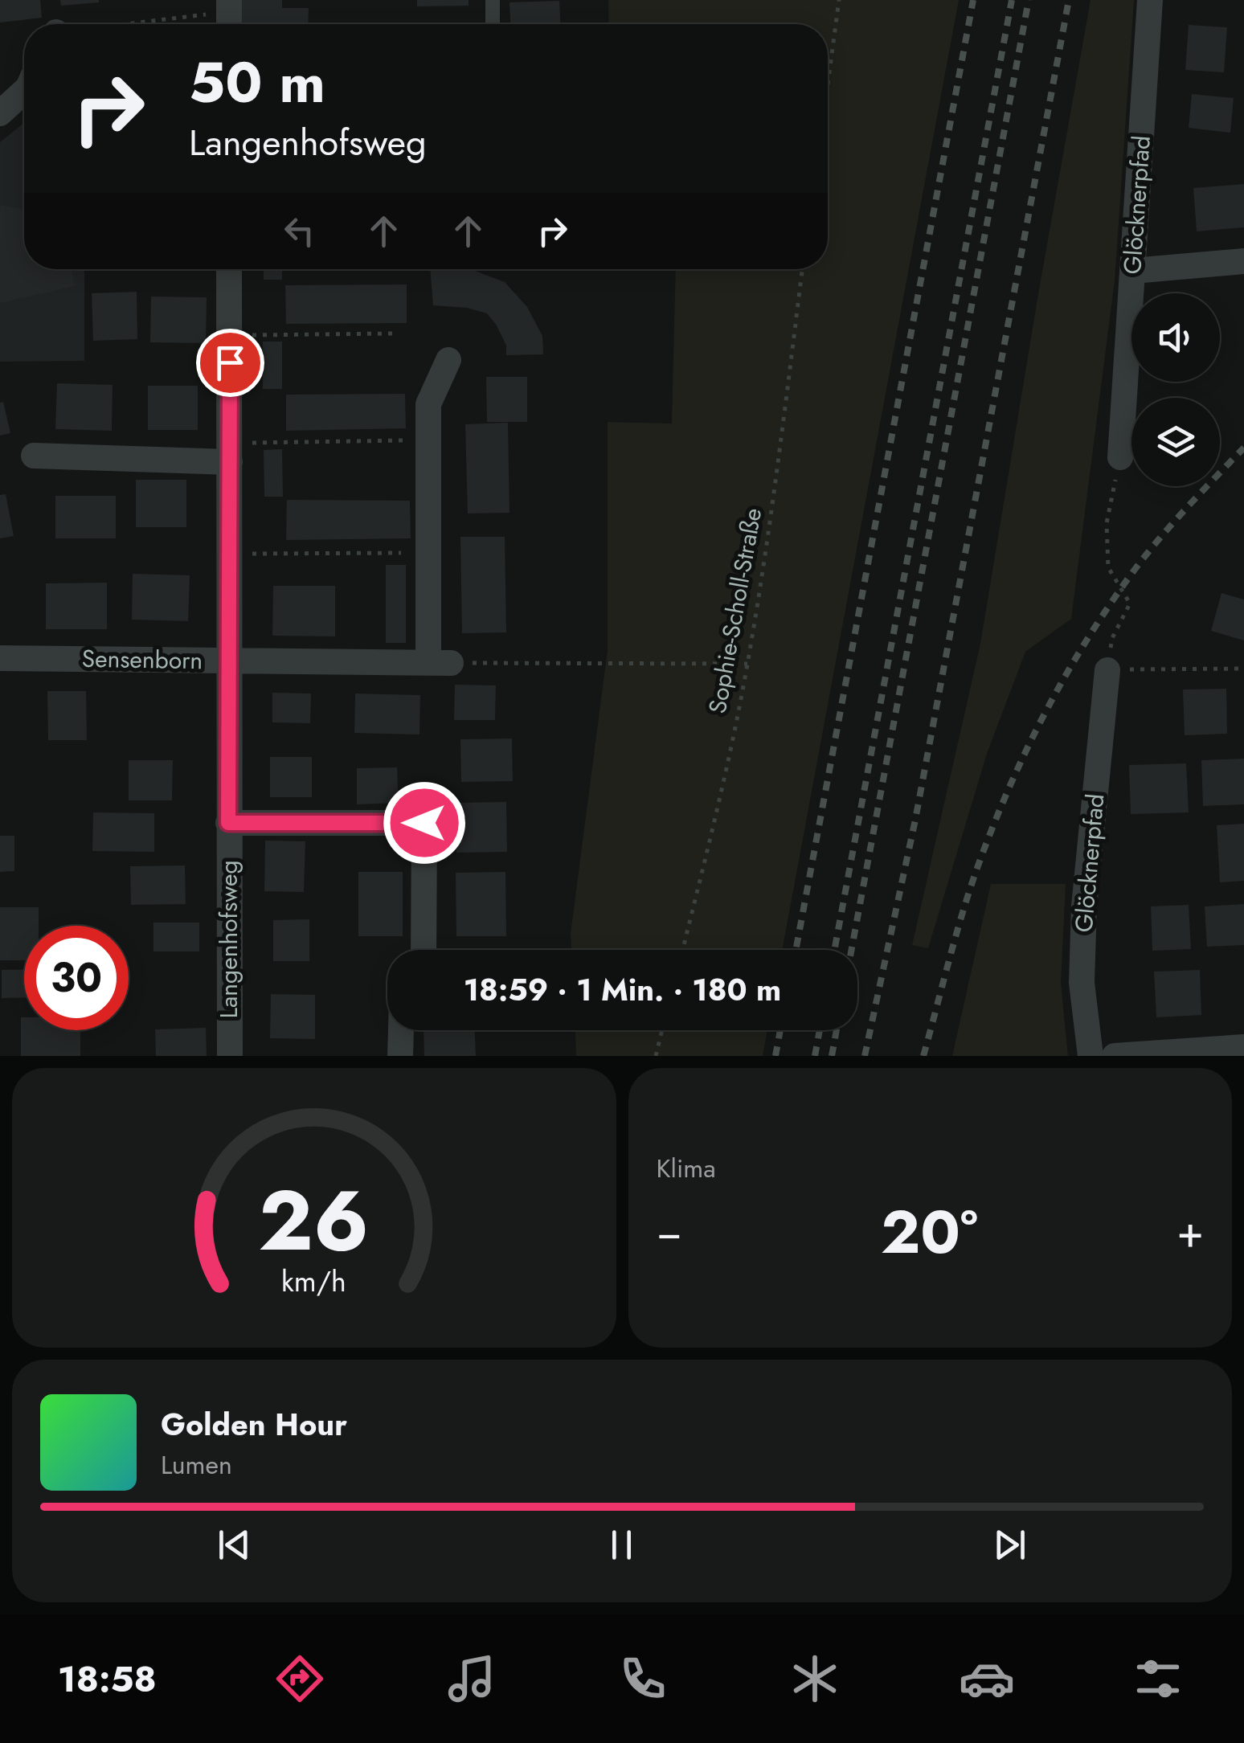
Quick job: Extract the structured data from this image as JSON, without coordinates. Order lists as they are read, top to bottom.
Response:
{
  "streets": {
    "street": ["Glöcknerpfad", "Sensenborn", "Langenhofsweg"],
    "path": ["Sophie-Scholl-Straße"]
  },
  "crossings": [
    ["Sensenborn", "Langenhofsweg"]
  ],
  "page": {
    "turn": ["50 m", "Langenhofsweg"],
    "limit": "30",
    "trip": "18:59 · 1 Min. · 180 m",
    "tile": "Klima",
    "heat": ["−", "20°", "+"],
    "song": ["Golden Hour", "Lumen"],
    "tabs": "18:58",
    "gauge": ["26", "km/h"]
  }
}
